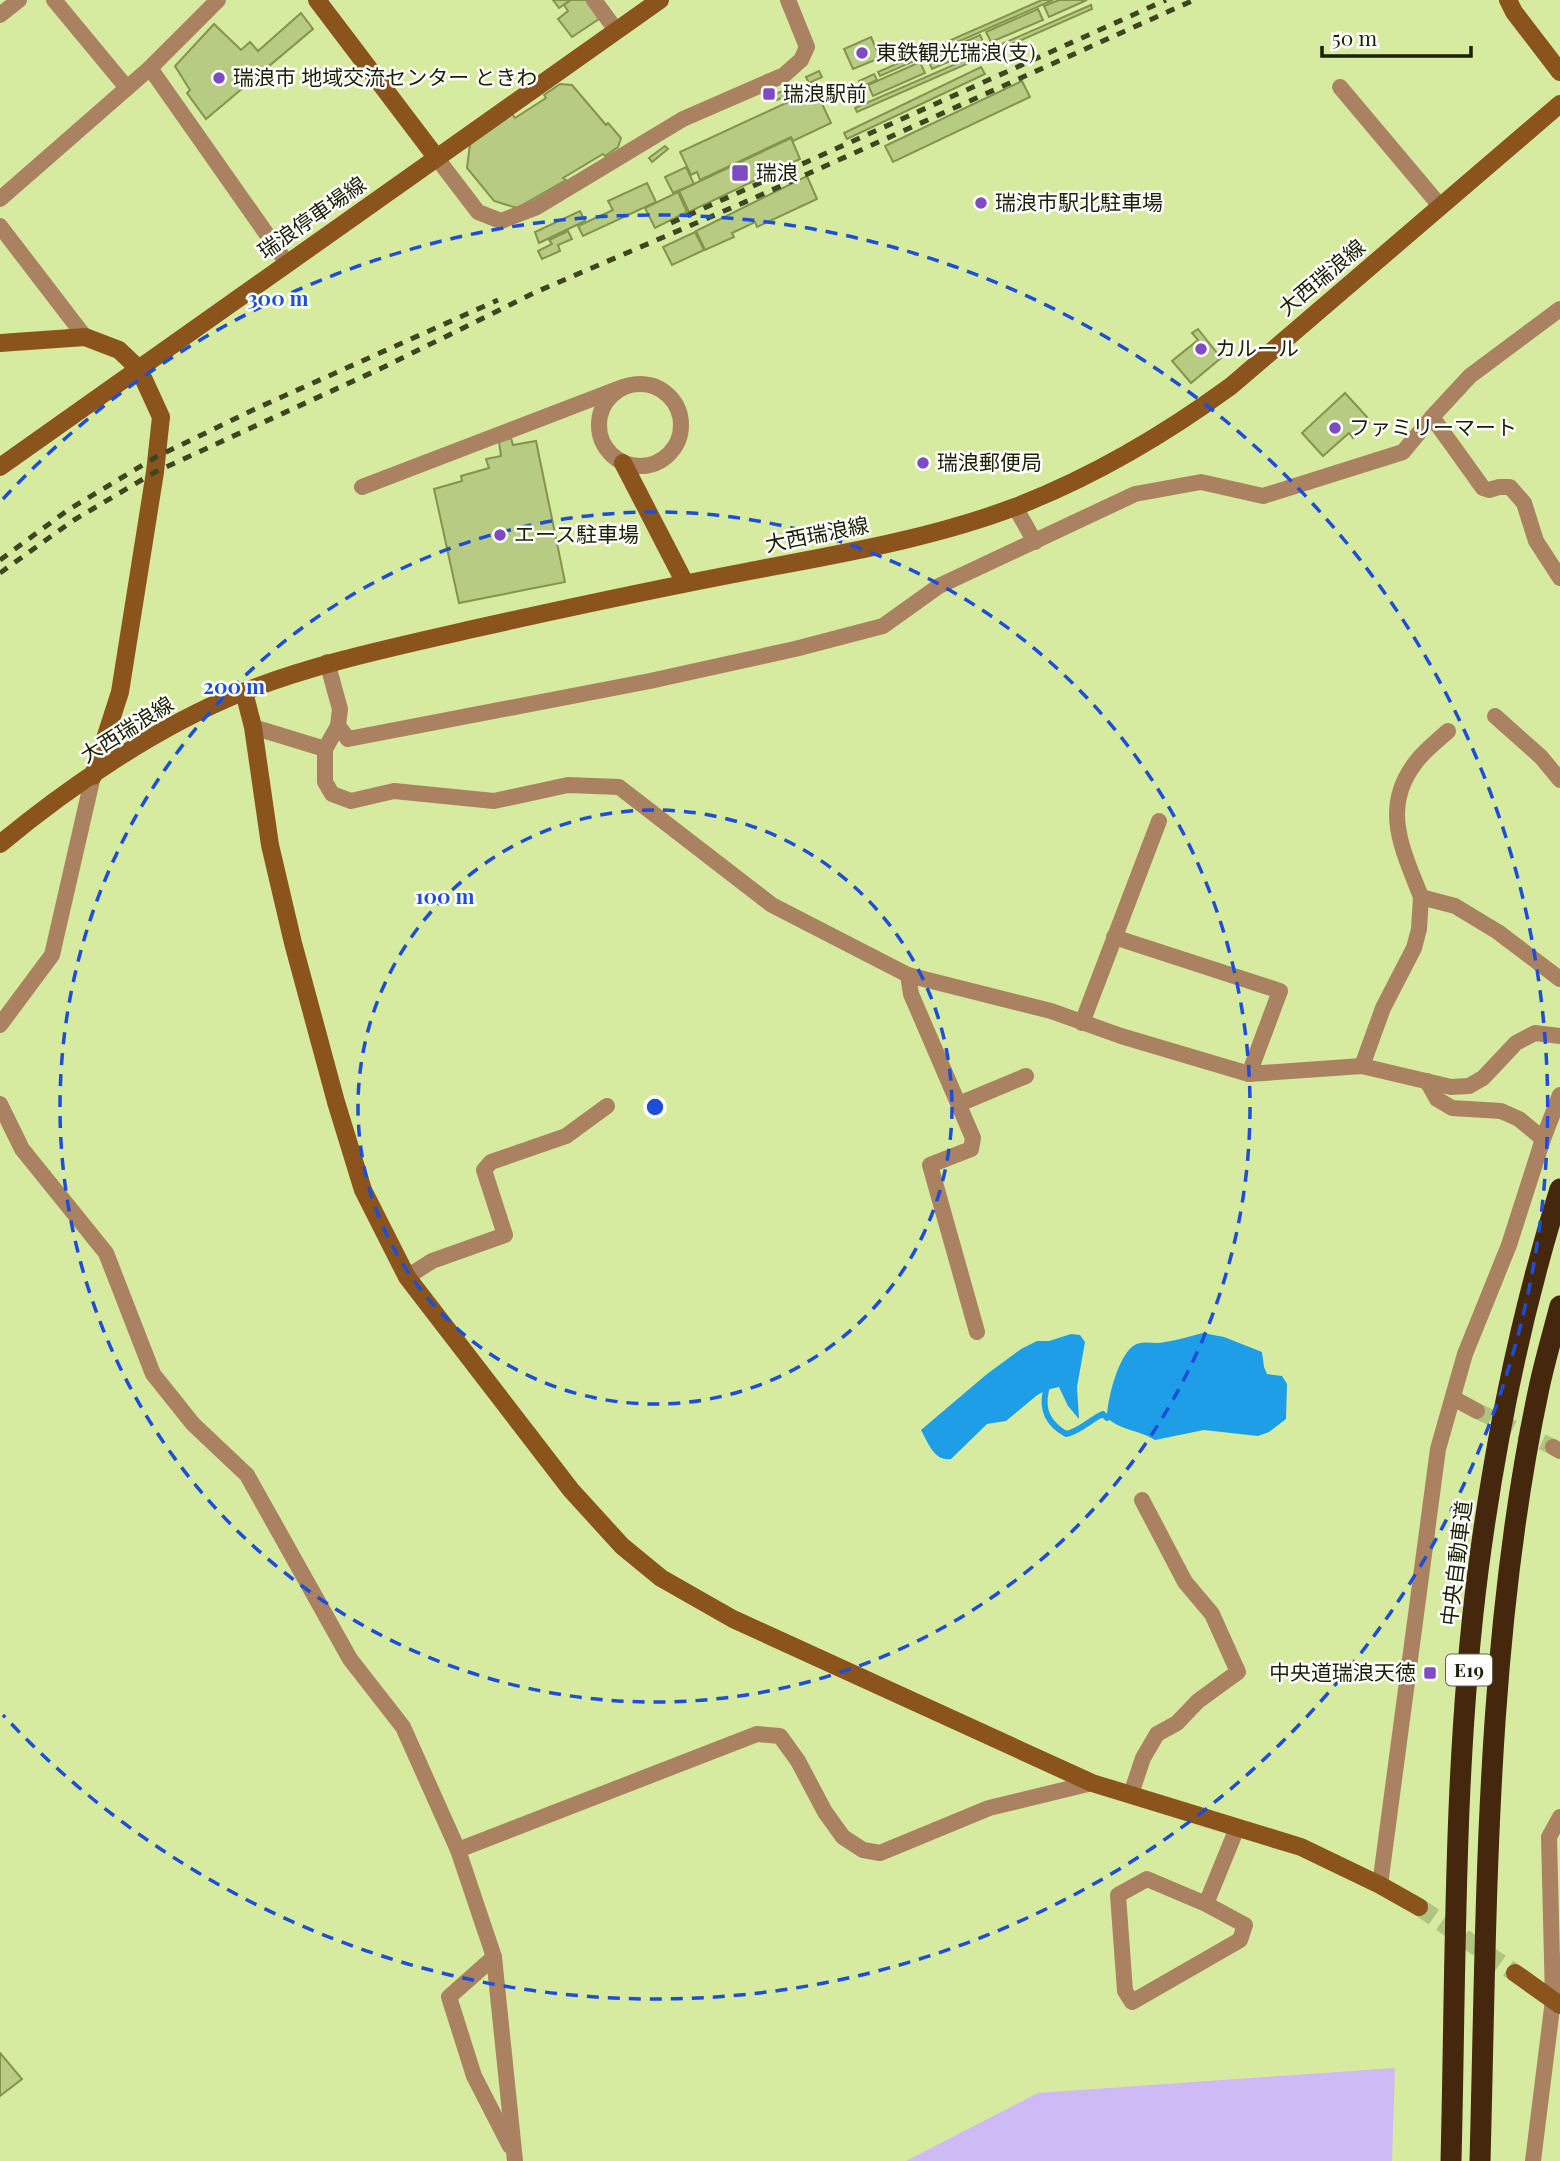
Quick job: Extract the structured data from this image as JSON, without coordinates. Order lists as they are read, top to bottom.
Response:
{
  "streets": {
    "highway": ["中央自動車道", "E19"],
    "street": ["瑞浪停車場線", "大西瑞浪線"]
  },
  "places": {
    "other": [
      "東鉄観光瑞浪(支)",
      "瑞浪市 地域交流センター ときわ",
      "瑞浪市駅北駐車場",
      "カルール",
      "ファミリーマート",
      "瑞浪郵便局",
      "エース駐車場"
    ],
    "transit": ["瑞浪駅前", "瑞浪", "中央道瑞浪天徳"]
  },
  "scale_bar": "50 m",
  "rings": ["300 m", "200 m", "100 m"]
}
